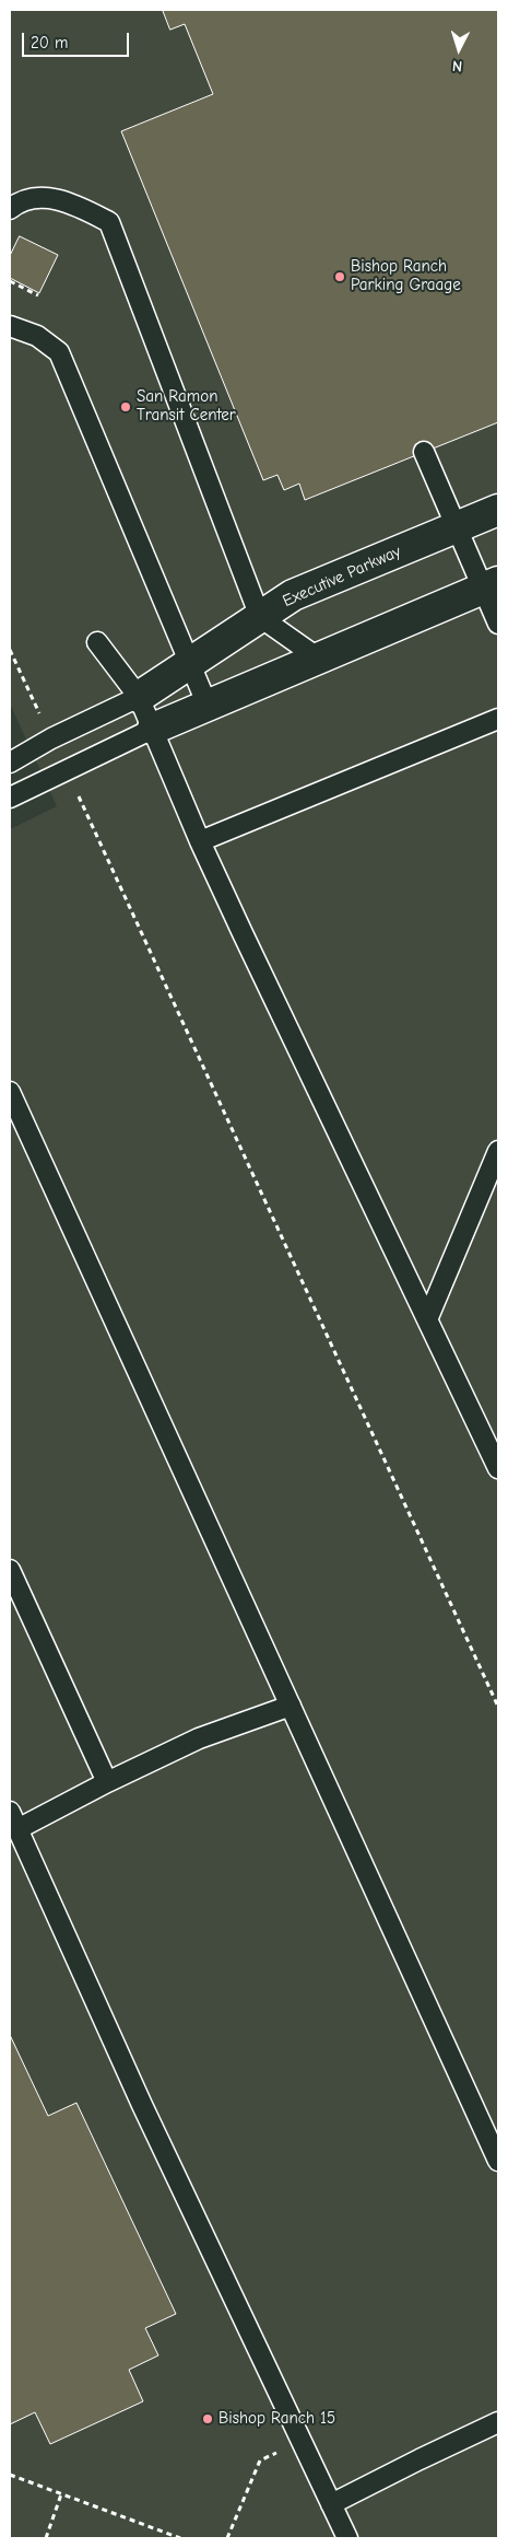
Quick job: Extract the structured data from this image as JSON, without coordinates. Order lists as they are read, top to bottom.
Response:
{
  "streets": {
    "street": ["Executive Parkway"]
  },
  "places": ["Bishop Ranch Parking Graage", "San Ramon Transit Center", "Bishop Ranch 15"],
  "scale_bar": "20 m",
  "north": "bottom"
}
